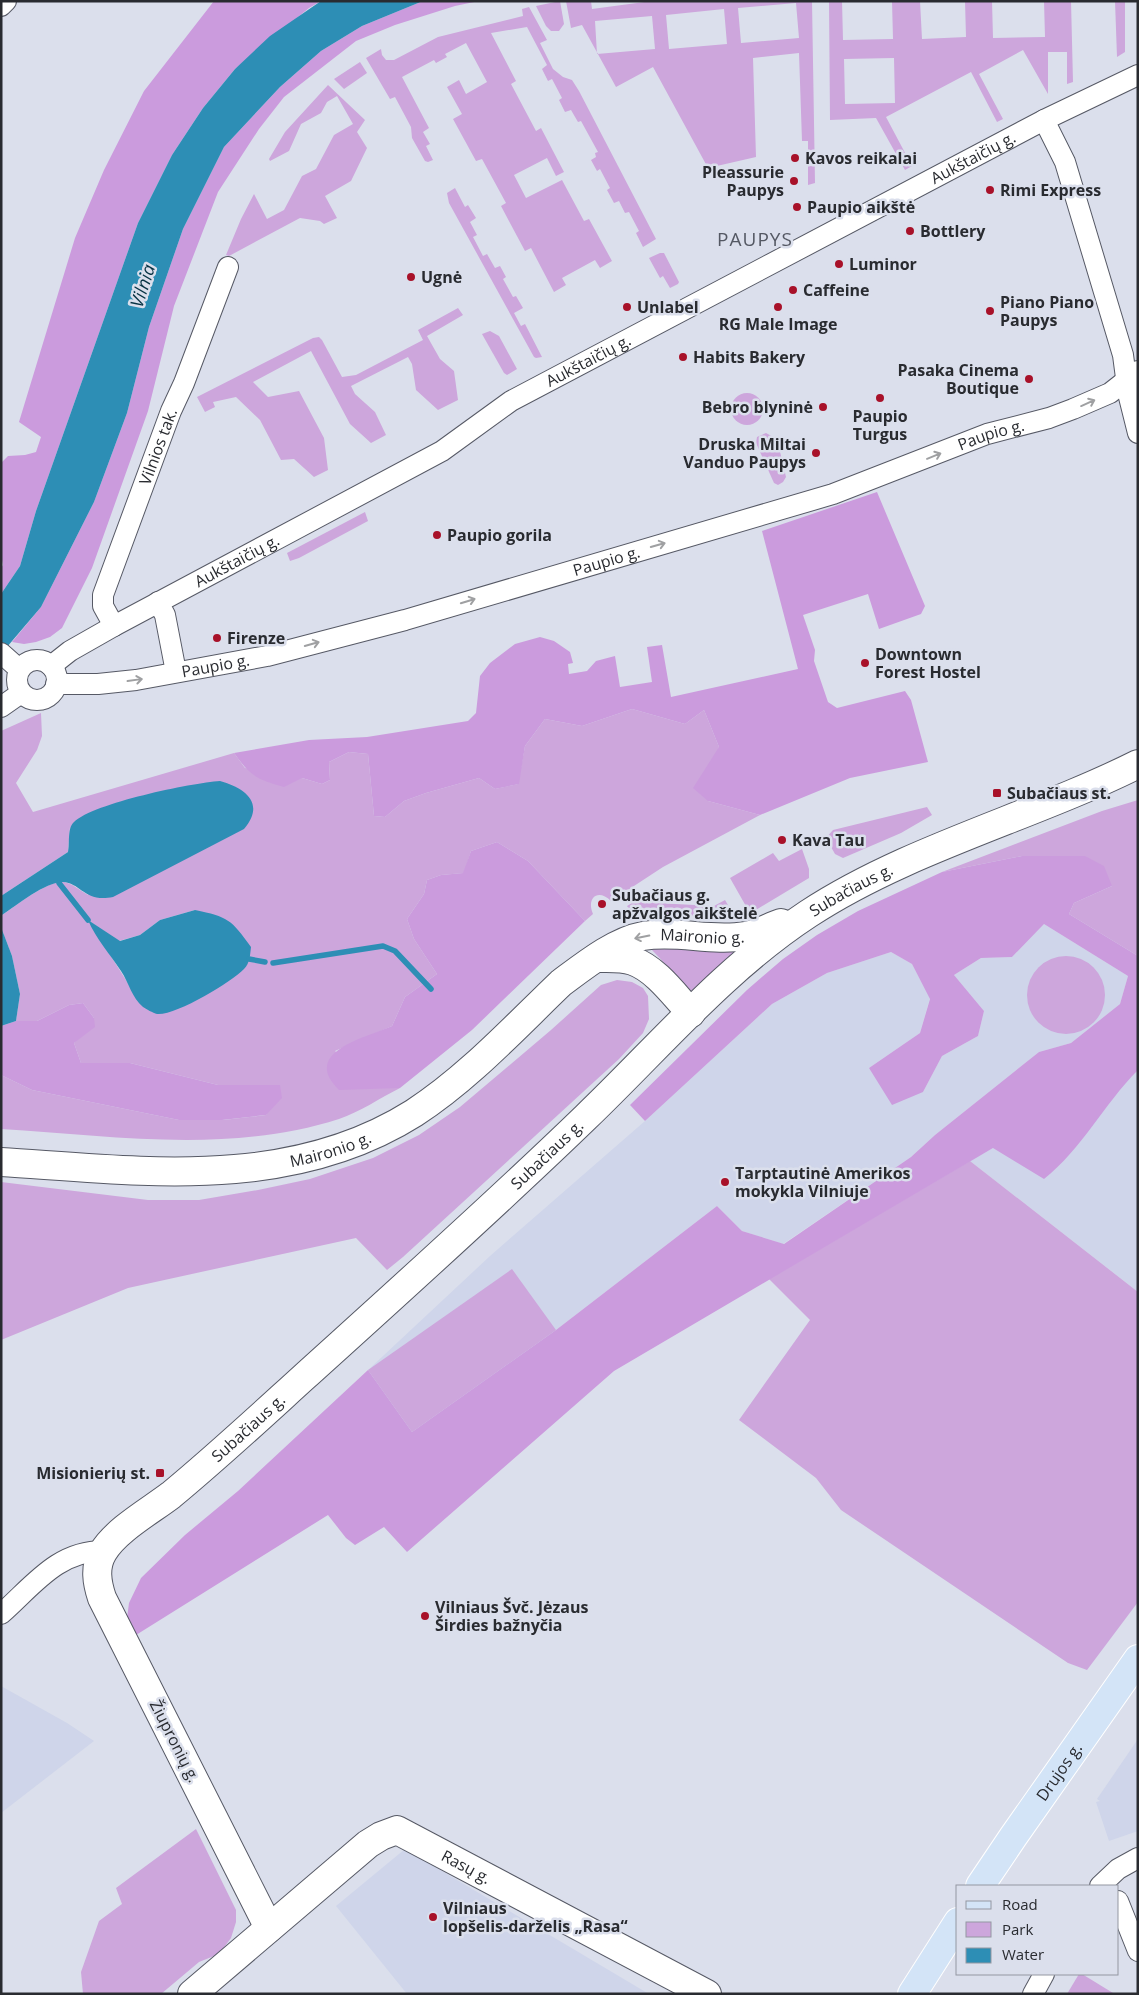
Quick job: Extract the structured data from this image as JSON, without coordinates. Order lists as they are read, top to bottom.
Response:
{
  "streets": {
    "main road": [
      "Subačiaus g.",
      "Maironio g.",
      "Žiupronių g.",
      "Drujos g.",
      "Rasų g."
    ],
    "street": ["Aukštaičių g.", "Paupio g.", "Vilnios tak."]
  },
  "crossings": [
    ["Aukštaičių g.", "Paupio g."],
    ["Aukštaičių g.", "Vilnios tak."],
    ["Subačiaus g.", "Maironio g."],
    ["Subačiaus g.", "Žiupronių g."],
    ["Žiupronių g.", "Rasų g."]
  ],
  "one_way": ["Paupio g."],
  "districts": ["PAUPYS"],
  "water": ["Vilnia"],
  "places": {
    "other": [
      "Kavos reikalai",
      "Pleassurie Paupys",
      "Rimi Express",
      "Paupio aikštė",
      "Bottlery",
      "Luminor",
      "Ugnė",
      "Caffeine",
      "Unlabel",
      "RG Male Image",
      "Piano Piano Paupys",
      "Habits Bakery",
      "Pasaka Cinema Boutique",
      "Paupio Turgus",
      "Bebro blyninė",
      "Druska Miltai Vanduo Paupys",
      "Paupio gorila",
      "Firenze",
      "Downtown Forest Hostel",
      "Kava Tau",
      "Subačiaus g. apžvalgos aikštelė",
      "Tarptautinė Amerikos mokykla Vilniuje",
      "Vilniaus Švč. Jėzaus Širdies bažnyčia",
      "Vilniaus lopšelis-darželis „Rasa“"
    ],
    "transit": ["Subačiaus st.", "Misionierių st."]
  },
  "legend": ["Road", "Park", "Water"]
}
